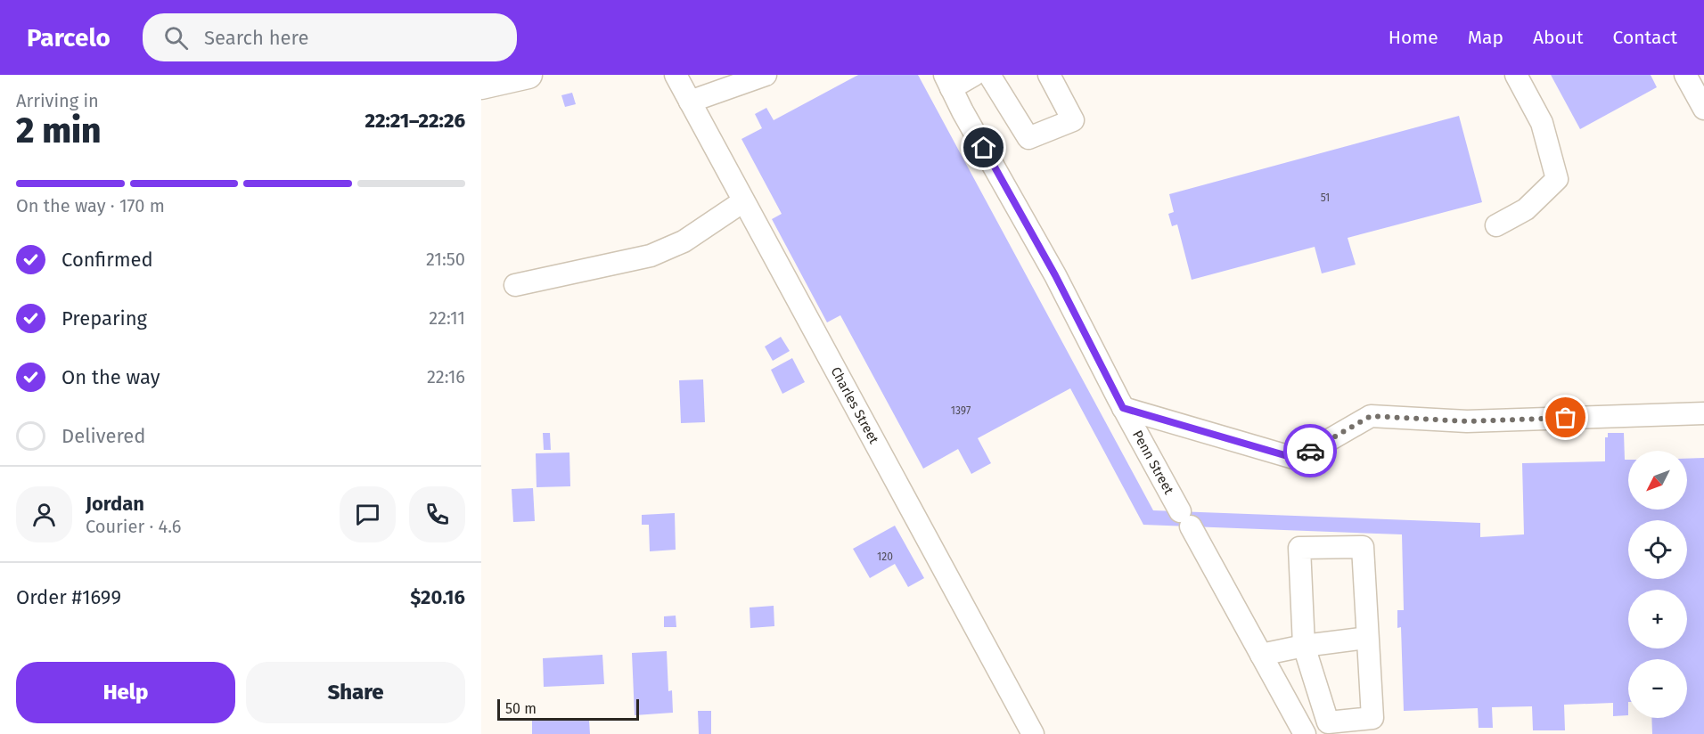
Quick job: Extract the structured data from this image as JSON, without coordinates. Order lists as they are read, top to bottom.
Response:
{
  "streets": {
    "street": ["Charles Street", "Penn Street"]
  },
  "house_numbers": ["51", "1397", "120"],
  "scale_bar": "50 m",
  "north": "bottom left",
  "page": {
    "header": "Parcelo",
    "search": "Search here",
    "nav": [
      "Home",
      "Map",
      "About",
      "Contact"
    ],
    "heading": ["2 min", "Arriving in", "22:21–22:26"],
    "panel": [
      "Jordan",
      "Courier · 4.6",
      "Order #1699",
      "$20.16"
    ],
    "bar": "On the way · 170 m",
    "list": [
      ["Confirmed", "21:50"],
      ["Preparing", "22:11"],
      ["On the way", "22:16"],
      "Delivered"
    ],
    "map_buttons": ["+", "−"],
    "buttons": ["Help", "Share"],
    "scale": "50 m"
  }
}
